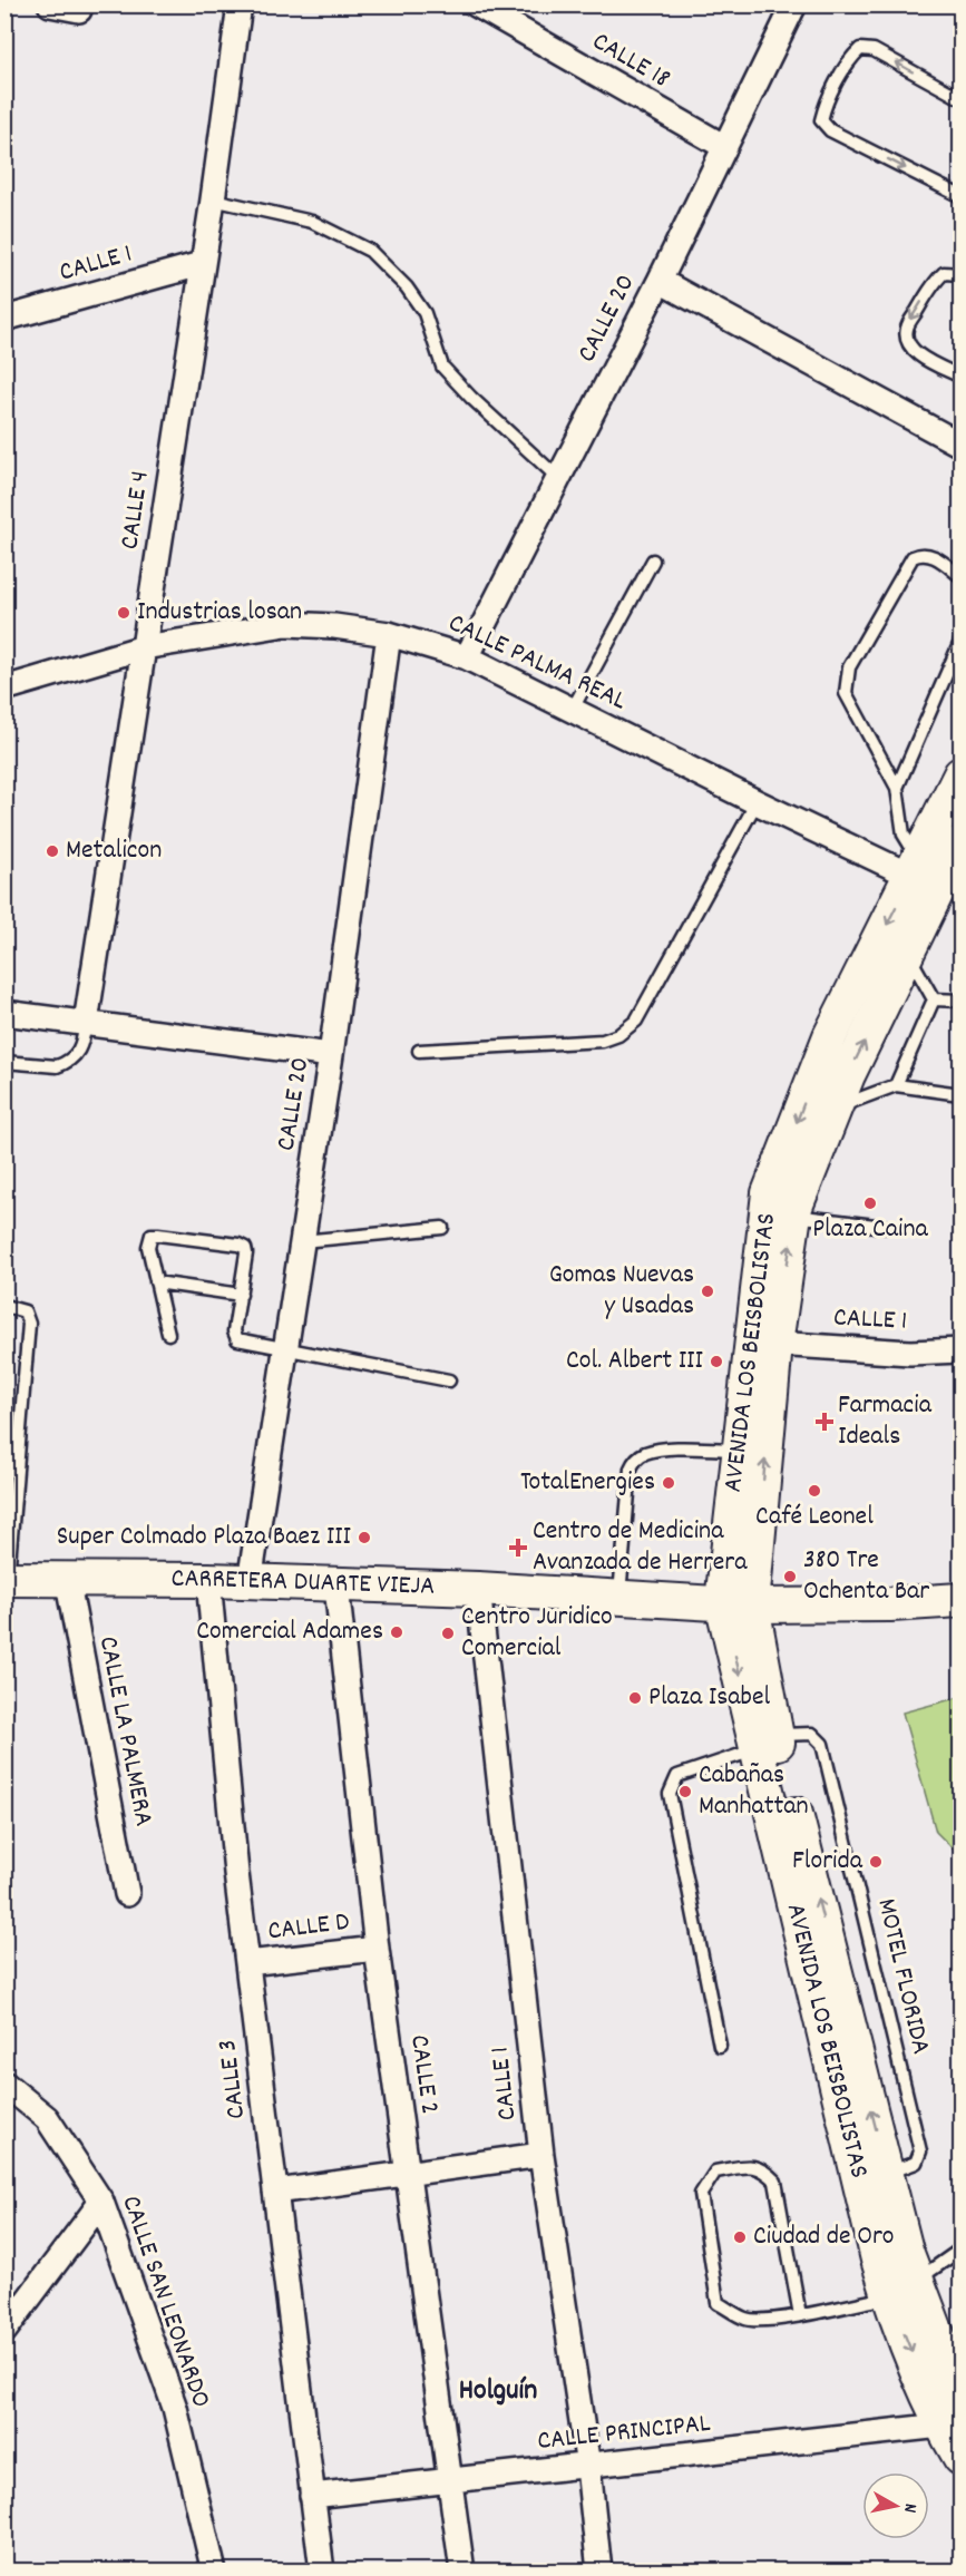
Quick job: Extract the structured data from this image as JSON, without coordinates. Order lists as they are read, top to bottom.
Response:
{
  "streets": {
    "main road": ["AVENIDA LOS BEISBOLISTAS", "CARRETERA DUARTE VIEJA"],
    "street": [
      "CALLE 18",
      "CALLE 1",
      "CALLE 20",
      "CALLE 4",
      "CALLE PALMA REAL",
      "CALLE LA PALMERA",
      "CALLE D",
      "CALLE 2",
      "CALLE 3",
      "CALLE SAN LEONARDO",
      "CALLE PRINCIPAL"
    ]
  },
  "crossings": [
    ["CALLE 18", "CALLE 20"],
    ["CALLE 1", "CALLE 4"],
    ["CALLE 1", "AVENIDA LOS BEISBOLISTAS"],
    ["CALLE 1", "CARRETERA DUARTE VIEJA"],
    ["CALLE 1", "CALLE PRINCIPAL"],
    ["CALLE 20", "CALLE PALMA REAL"],
    ["CALLE 20", "CARRETERA DUARTE VIEJA"],
    ["CALLE 4", "CALLE PALMA REAL"],
    ["CALLE PALMA REAL", "AVENIDA LOS BEISBOLISTAS"],
    ["AVENIDA LOS BEISBOLISTAS", "CARRETERA DUARTE VIEJA"],
    ["AVENIDA LOS BEISBOLISTAS", "CALLE PRINCIPAL"],
    ["CARRETERA DUARTE VIEJA", "CALLE LA PALMERA"],
    ["CARRETERA DUARTE VIEJA", "CALLE 2"],
    ["CARRETERA DUARTE VIEJA", "CALLE 3"],
    ["CALLE D", "CALLE 2"],
    ["CALLE D", "CALLE 3"],
    ["CALLE 2", "CALLE PRINCIPAL"],
    ["CALLE 3", "CALLE PRINCIPAL"]
  ],
  "districts": ["Holguín"],
  "places": {
    "other": [
      "Industrias losan",
      "Metalicon",
      "Plaza Caina",
      "Gomas Nuevas y Usadas",
      "Col. Albert III",
      "TotalEnergies",
      "Café Leonel",
      "Super Colmado Plaza Baez III",
      "380 Tre Ochenta Bar",
      "Comercial Adames",
      "Centro Juridico Comercial",
      "Plaza Isabel",
      "Cabañas Manhattan",
      "Florida",
      "Ciudad de Oro"
    ],
    "health": ["Farmacia Ideals", "Centro de Medicina Avanzada de Herrera"]
  },
  "north": "right"
}
